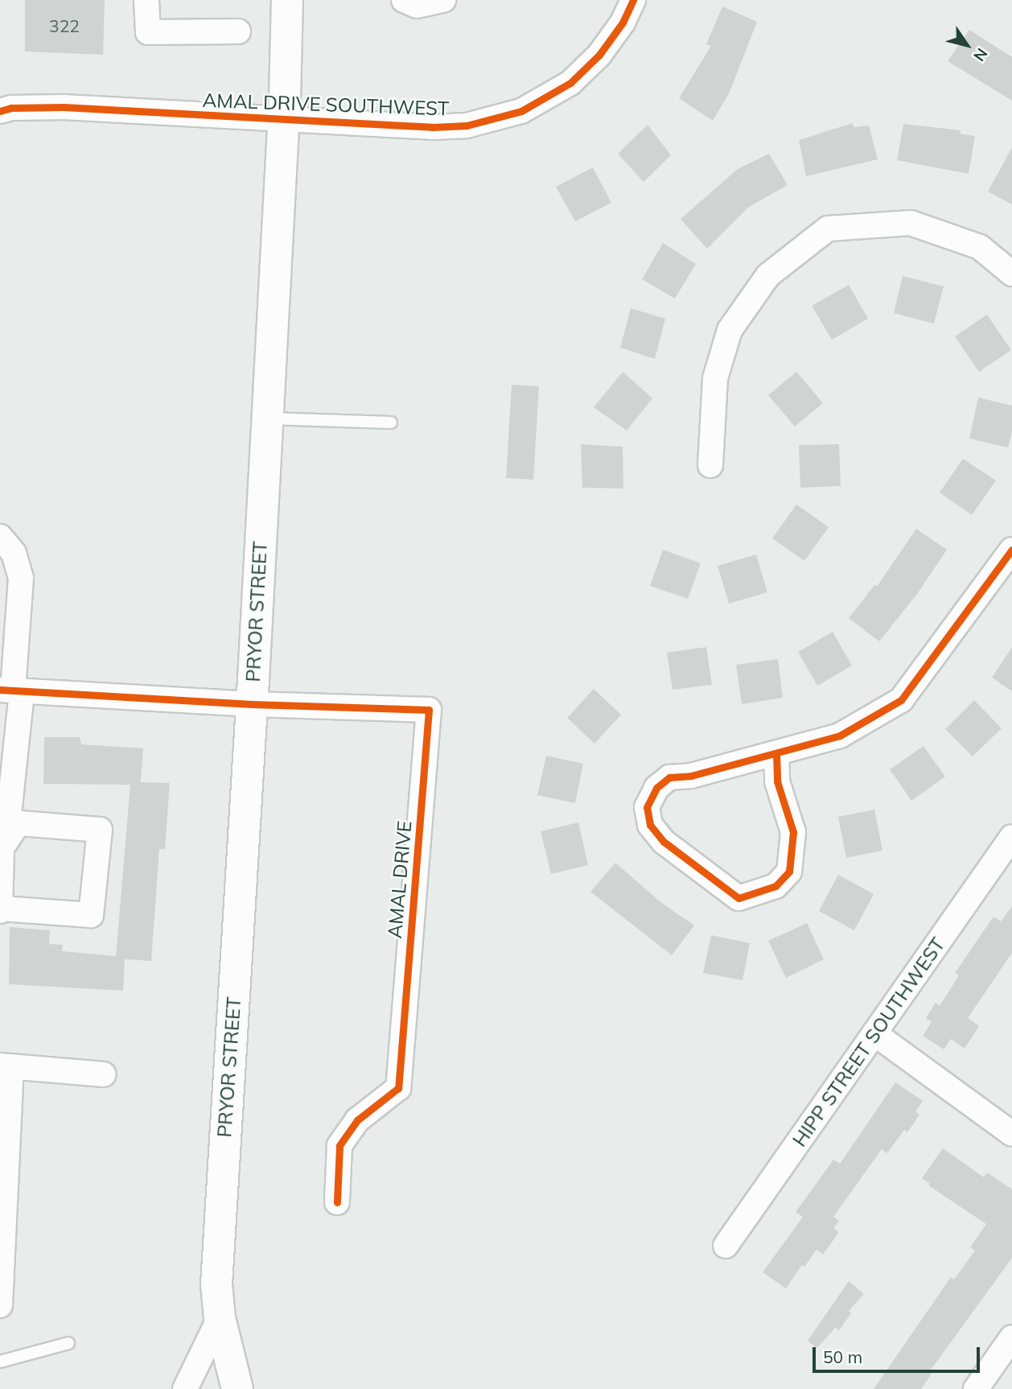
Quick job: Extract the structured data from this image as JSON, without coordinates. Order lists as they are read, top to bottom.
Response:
{
  "streets": {
    "main road": ["PRYOR STREET"],
    "street": ["AMAL DRIVE SOUTHWEST", "AMAL DRIVE", "HIPP STREET SOUTHWEST"]
  },
  "crossings": [
    ["AMAL DRIVE SOUTHWEST", "PRYOR STREET"],
    ["PRYOR STREET", "AMAL DRIVE"]
  ],
  "house_numbers": ["322"],
  "scale_bar": "50 m",
  "north": "bottom right"
}
